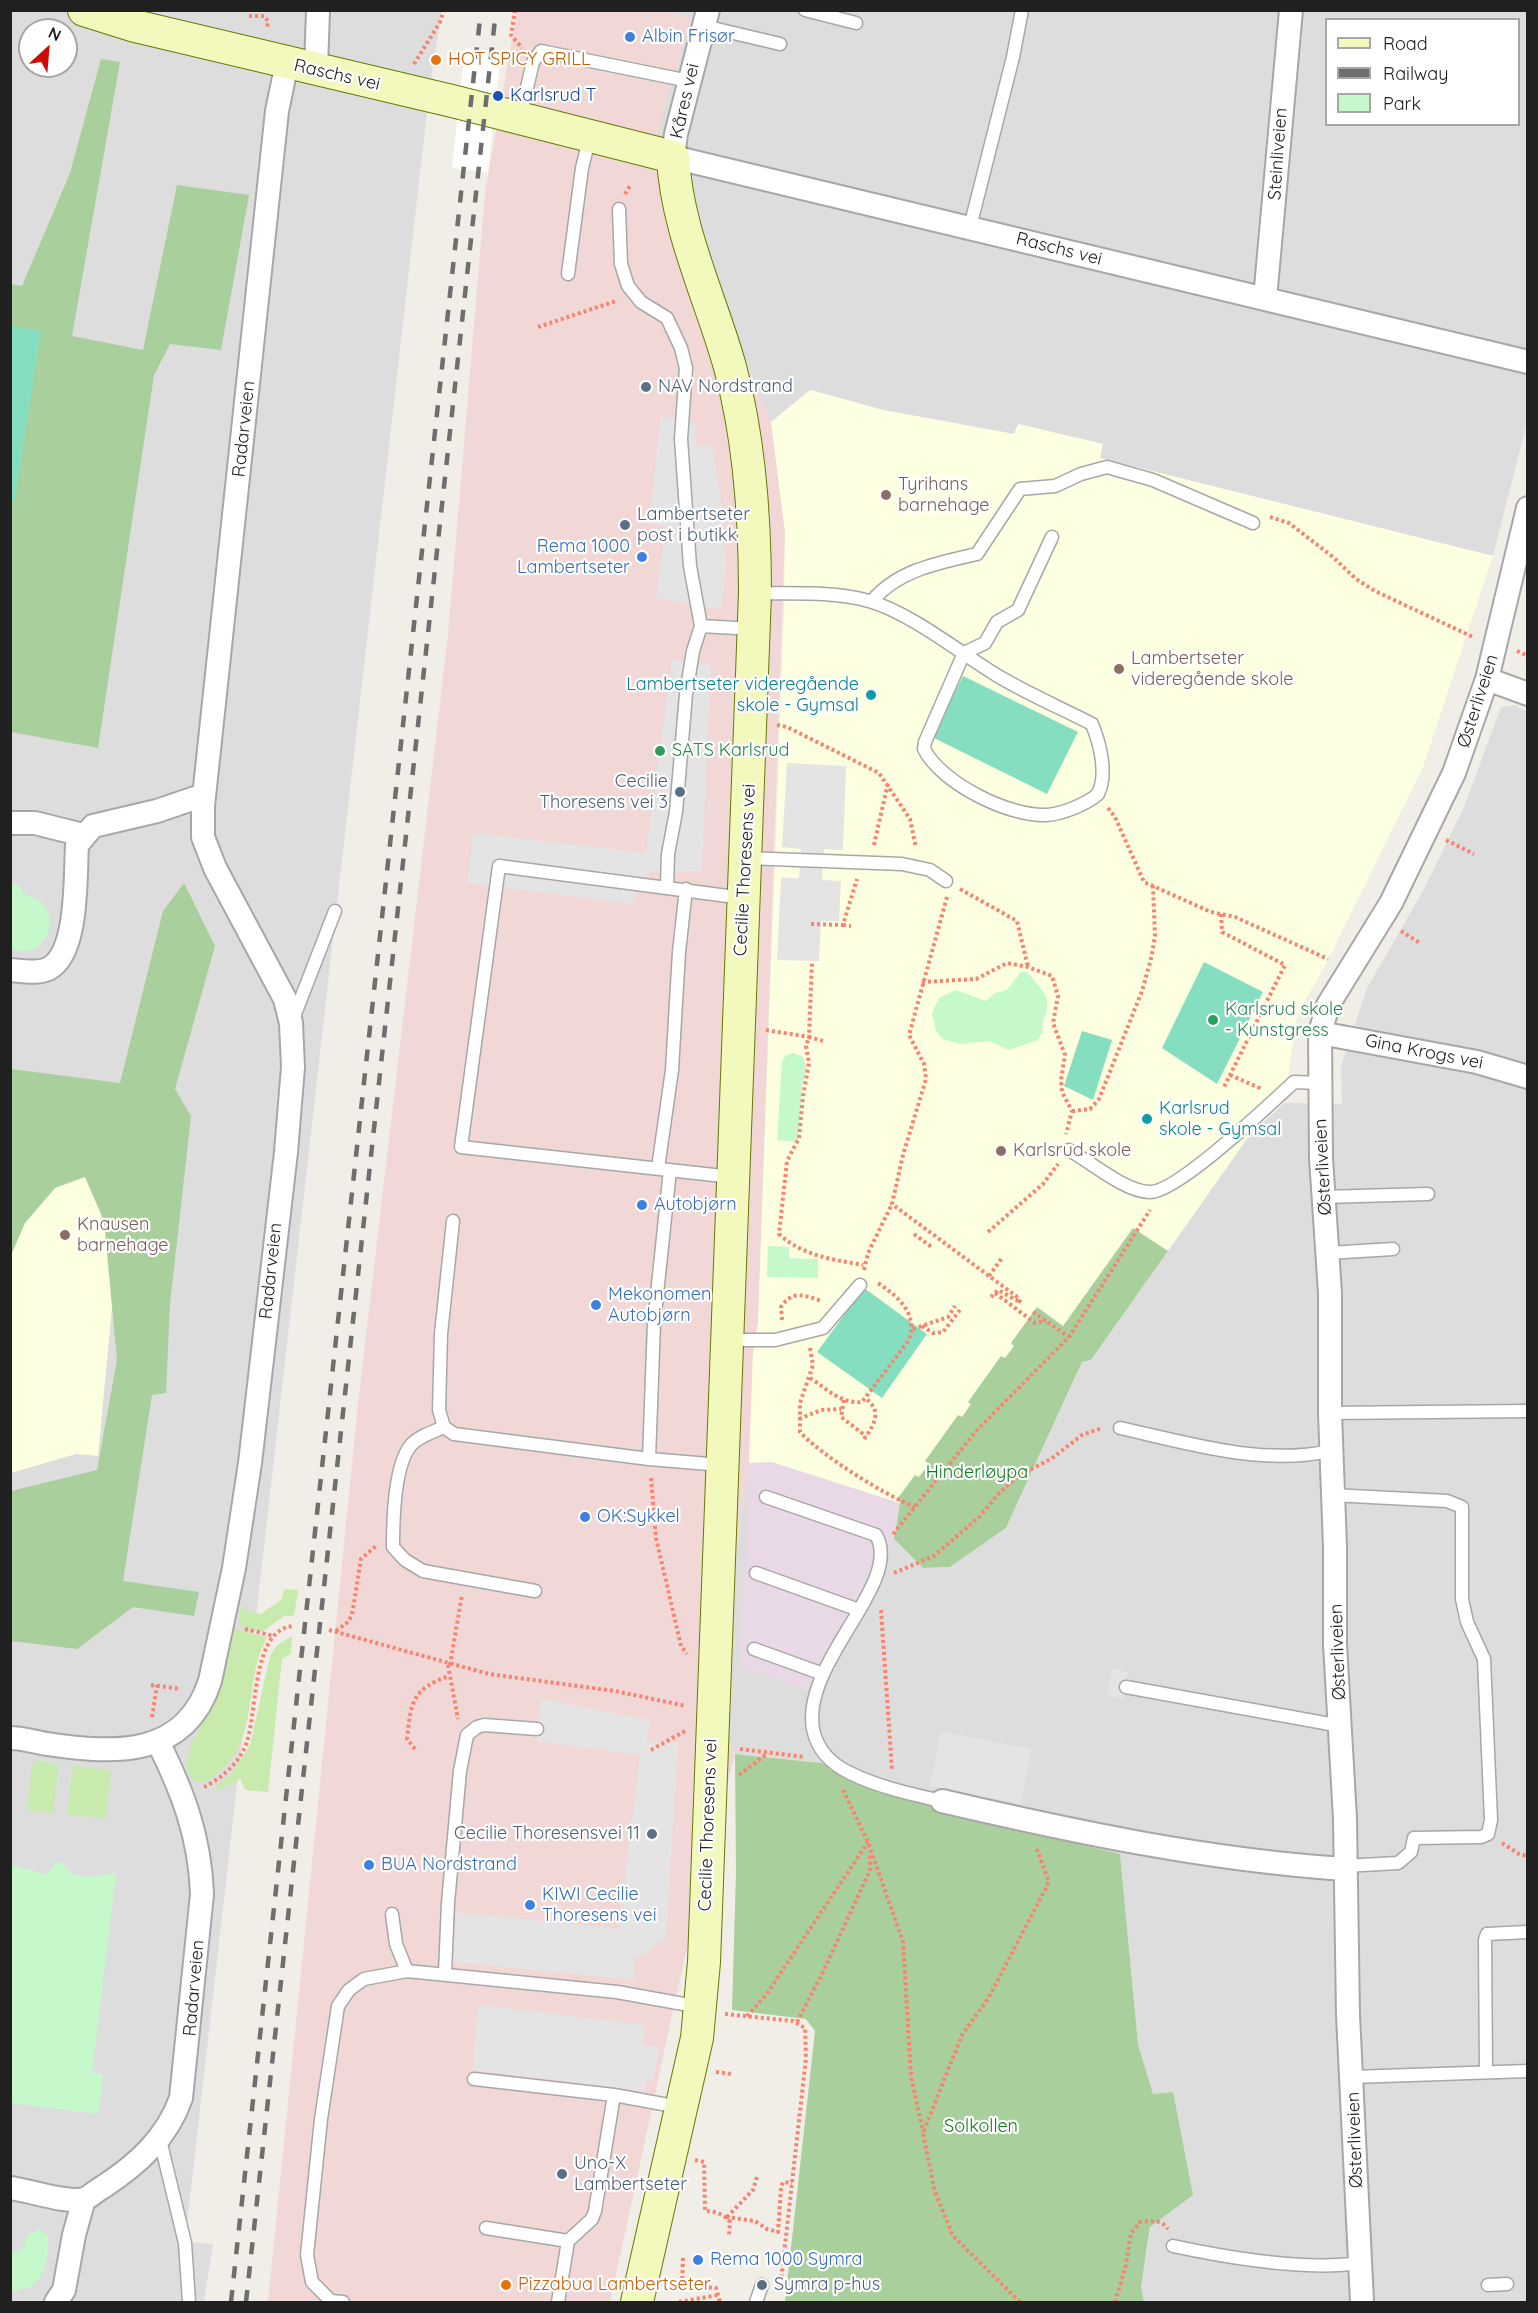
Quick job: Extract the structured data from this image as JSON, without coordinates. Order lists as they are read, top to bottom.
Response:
{
  "streets": {
    "street": [
      "Raschs vei",
      "Kåres vei",
      "Steinliveien",
      "Radarveien",
      "Østerliveien",
      "Cecilie Thoresens vei",
      "Gina Krogs vei"
    ]
  },
  "crossings": [
    ["Raschs vei", "Kåres vei"],
    ["Raschs vei", "Steinliveien"],
    ["Raschs vei", "Radarveien"],
    ["Raschs vei", "Cecilie Thoresens vei"],
    ["Kåres vei", "Cecilie Thoresens vei"],
    ["Østerliveien", "Gina Krogs vei"]
  ],
  "parks": ["Hinderløypa", "Solkollen"],
  "places": [
    "Albin Frisør",
    "HOT SPICY GRILL",
    "Karlsrud T",
    "NAV Nordstrand",
    "Tyrihans barnehage",
    "Lambertseter post i butikk",
    "Rema 1000 Lambertseter",
    "Lambertseter videregående skole",
    "Lambertseter videregående skole - Gymsal",
    "SATS Karlsrud",
    "Cecilie Thoresens vei 3",
    "Karlsrud skole - Kunstgress",
    "Karlsrud skole - Gymsal",
    "Karlsrud skole",
    "Autobjørn",
    "Knausen barnehage",
    "Mekonomen Autobjørn",
    "OK:Sykkel",
    "Cecilie Thoresensvei 11",
    "BUA Nordstrand",
    "KIWI Cecilie Thoresens vei",
    "Uno-X Lambertseter",
    "Rema 1000 Symra",
    "Pizzabua Lambertseter",
    "Symra p-hus"
  ],
  "legend": ["Road", "Railway", "Park"],
  "north": "top right"
}
